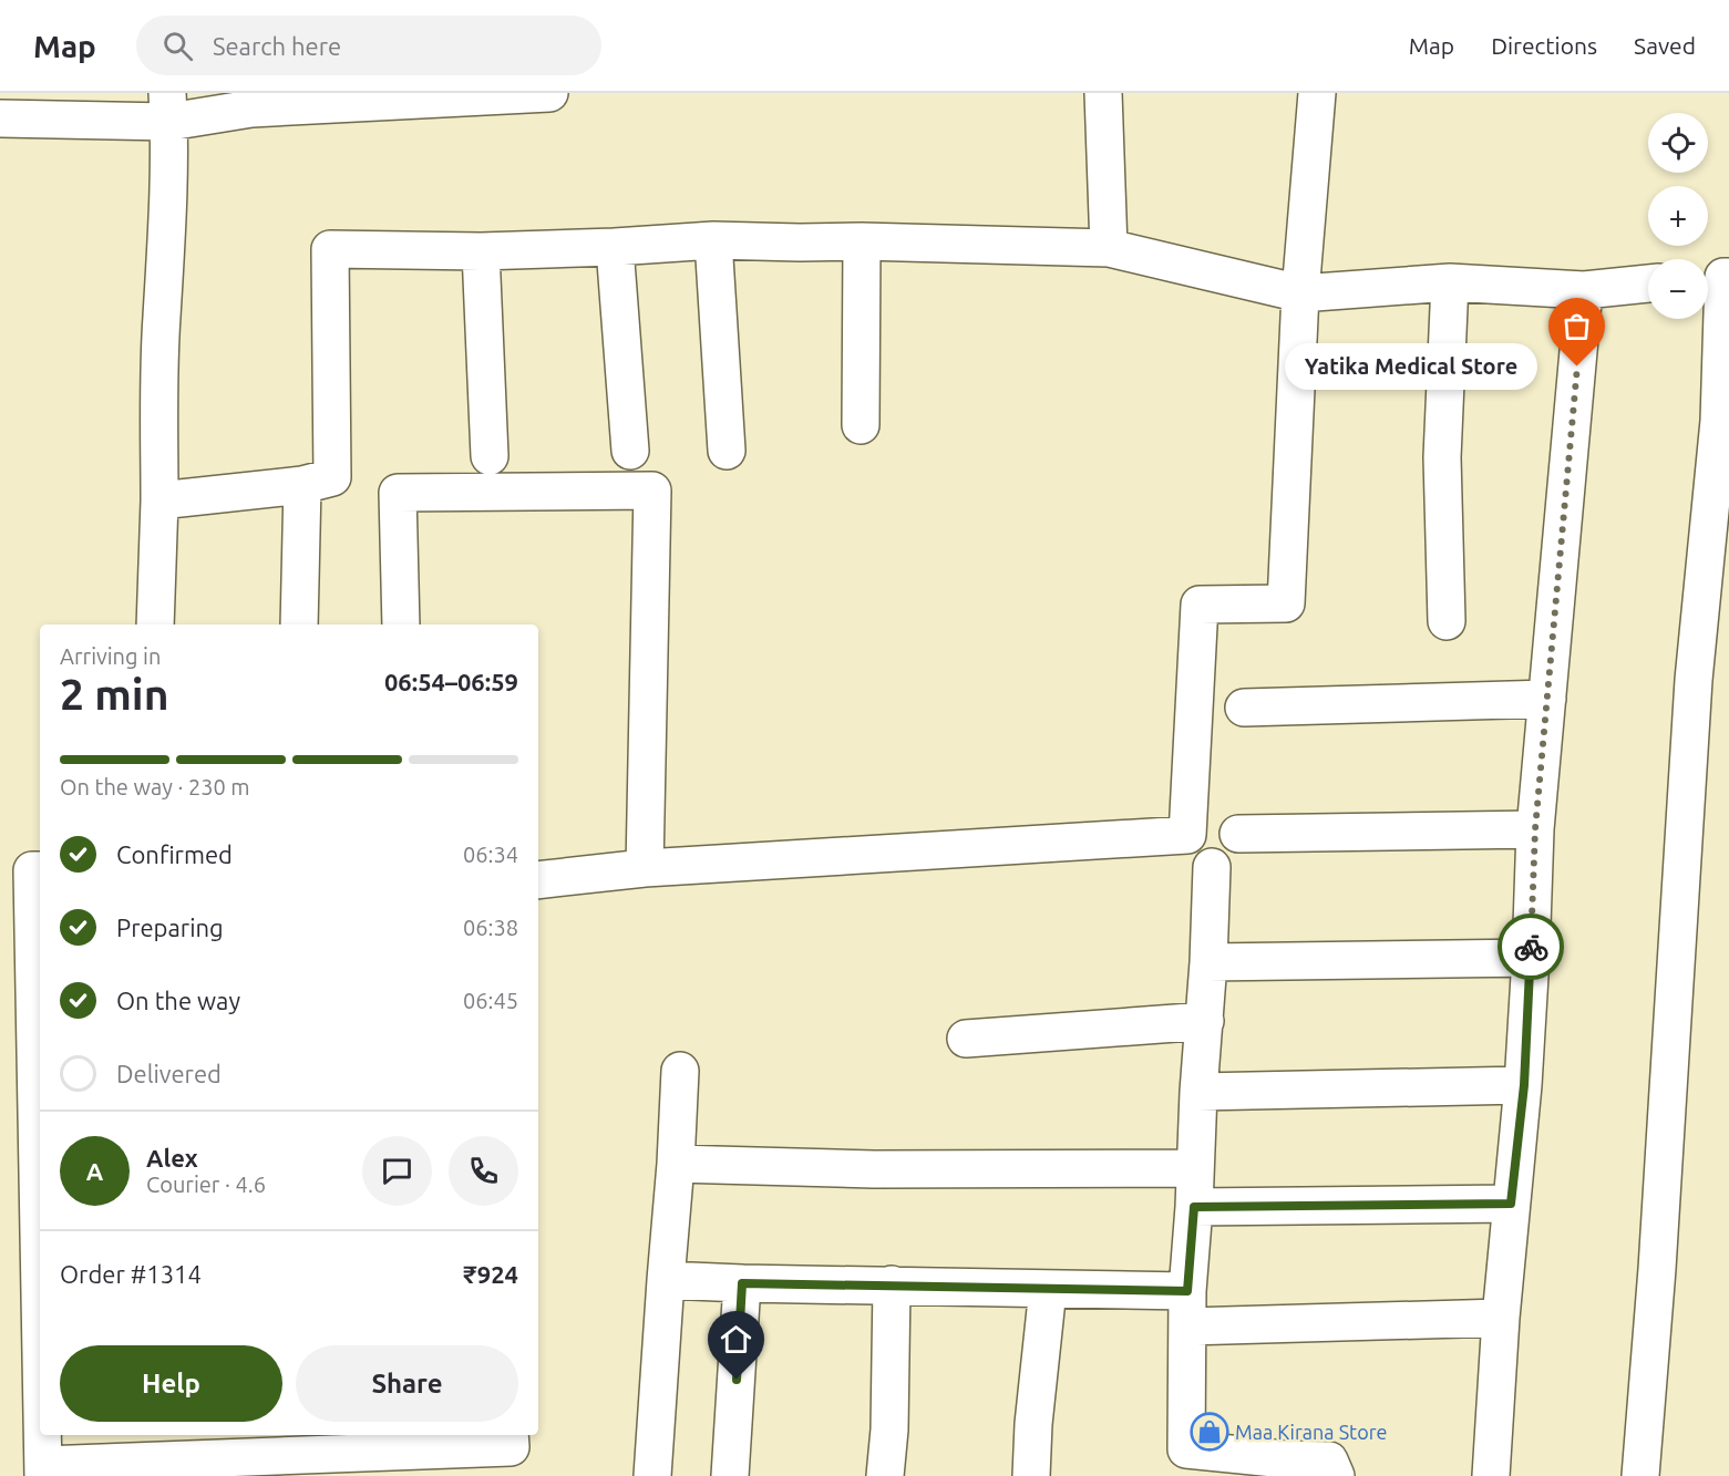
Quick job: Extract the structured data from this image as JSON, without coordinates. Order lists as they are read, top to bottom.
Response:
{
  "places": {
    "other": ["Yatika Medical Store"],
    "shop": ["Maa Kirana Store"]
  },
  "page": {
    "header": "Map",
    "search": "Search here",
    "nav": ["Map", "Directions", "Saved"],
    "map_buttons": ["+", "−"],
    "bubble": "Yatika Medical Store",
    "heading": ["2 min", "Arriving in", "06:54–06:59"],
    "panel": [
      "Alex",
      "Courier · 4.6",
      "Order #1314",
      "₹924"
    ],
    "bar": "On the way · 230 m",
    "list": [
      ["Confirmed", "06:34"],
      ["Preparing", "06:38"],
      ["On the way", "06:45"],
      "Delivered"
    ],
    "round": "A",
    "buttons": ["Help", "Share"]
  }
}
